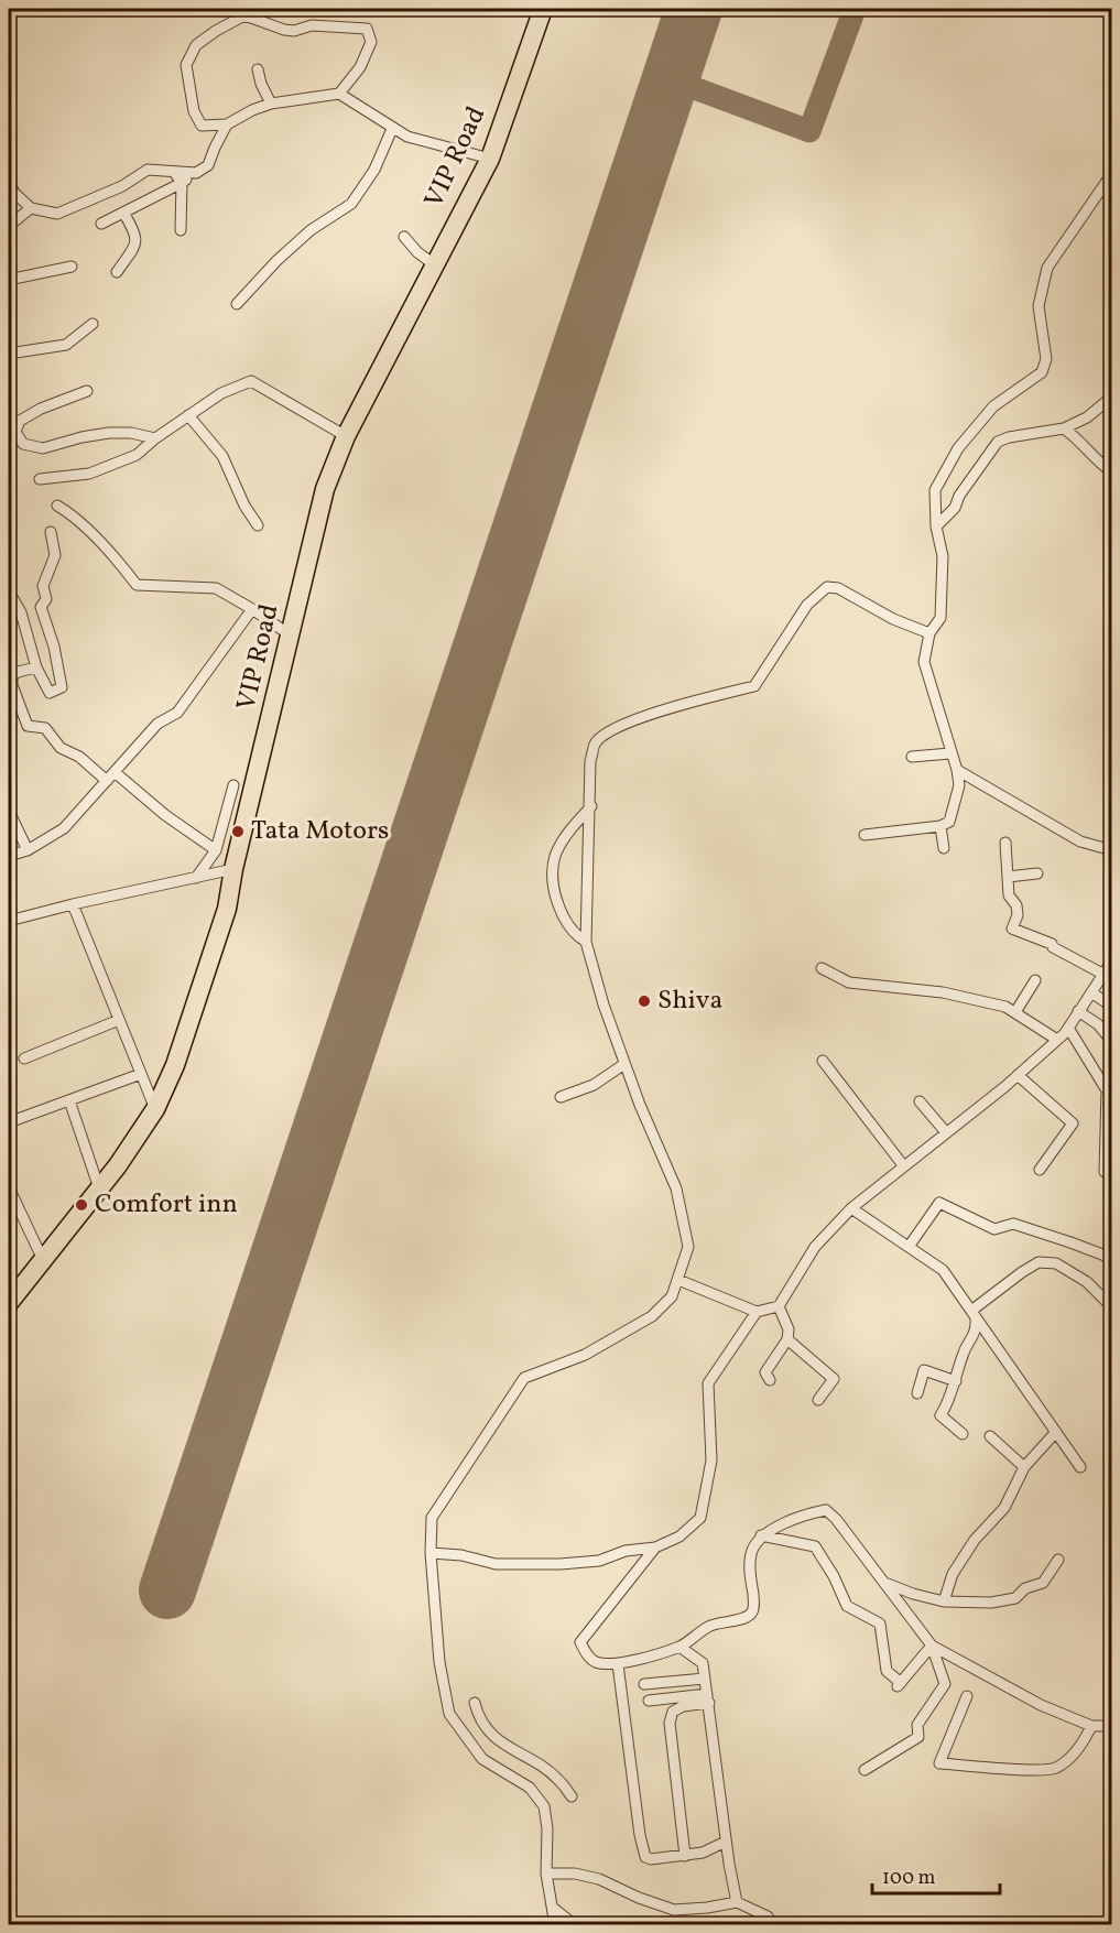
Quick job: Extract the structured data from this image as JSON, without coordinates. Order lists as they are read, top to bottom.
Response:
{
  "streets": {
    "highway": ["VIP Road"]
  },
  "places": ["Tata Motors", "Shiva", "Comfort inn"],
  "scale_bar": "100 m"
}
